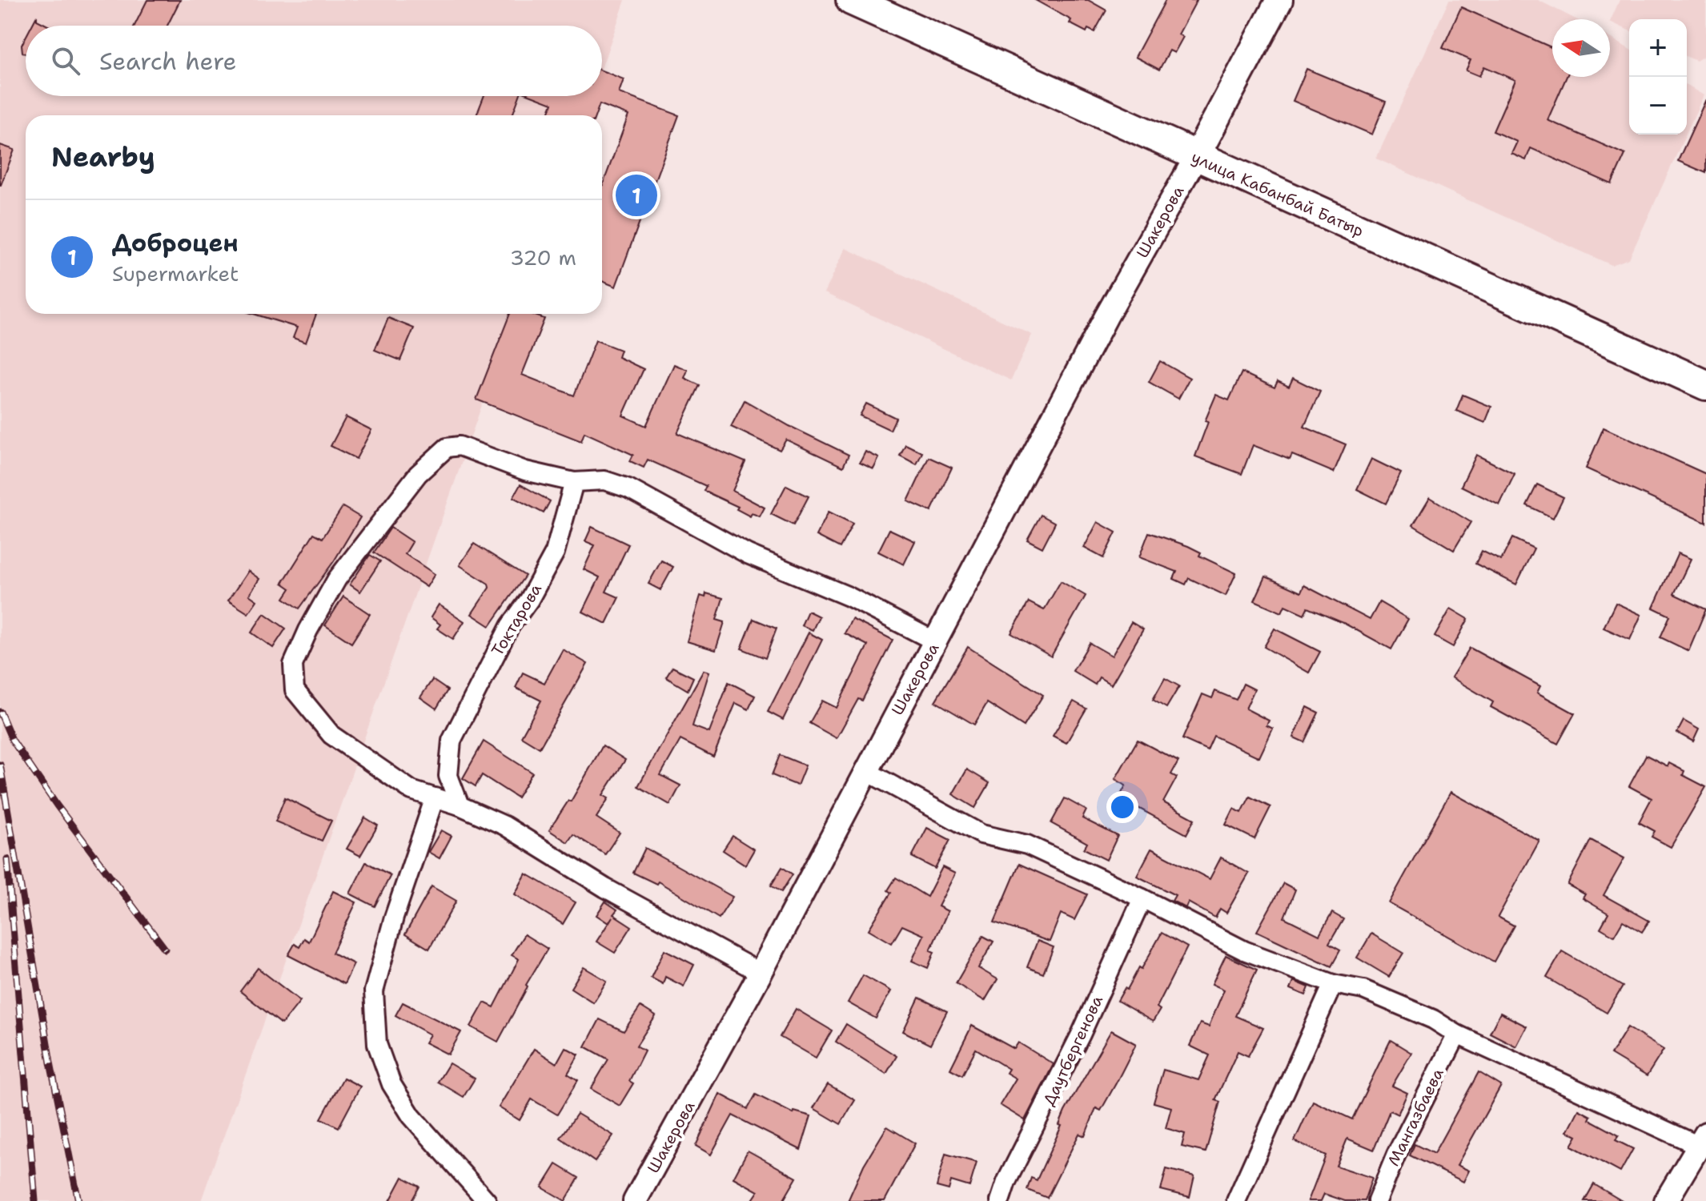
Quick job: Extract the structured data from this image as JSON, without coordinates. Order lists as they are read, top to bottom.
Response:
{
  "streets": {
    "main road": ["улица Кабанбай Батыр"],
    "street": [
      "Шакерова",
      "Токтарова",
      "Даутбергенова",
      "Мангазбаева"
    ]
  },
  "crossings": [
    ["улица Кабанбай Батыр", "Шакерова"]
  ],
  "north": "left",
  "page": {
    "map_buttons": ["+", "−"],
    "search": "Search here",
    "heading": "Nearby",
    "pins": "1",
    "list": [
      {
        "mark": "1",
        "name": "Доброцен",
        "note": "Supermarket",
        "value": "320 m"
      }
    ]
  }
}
